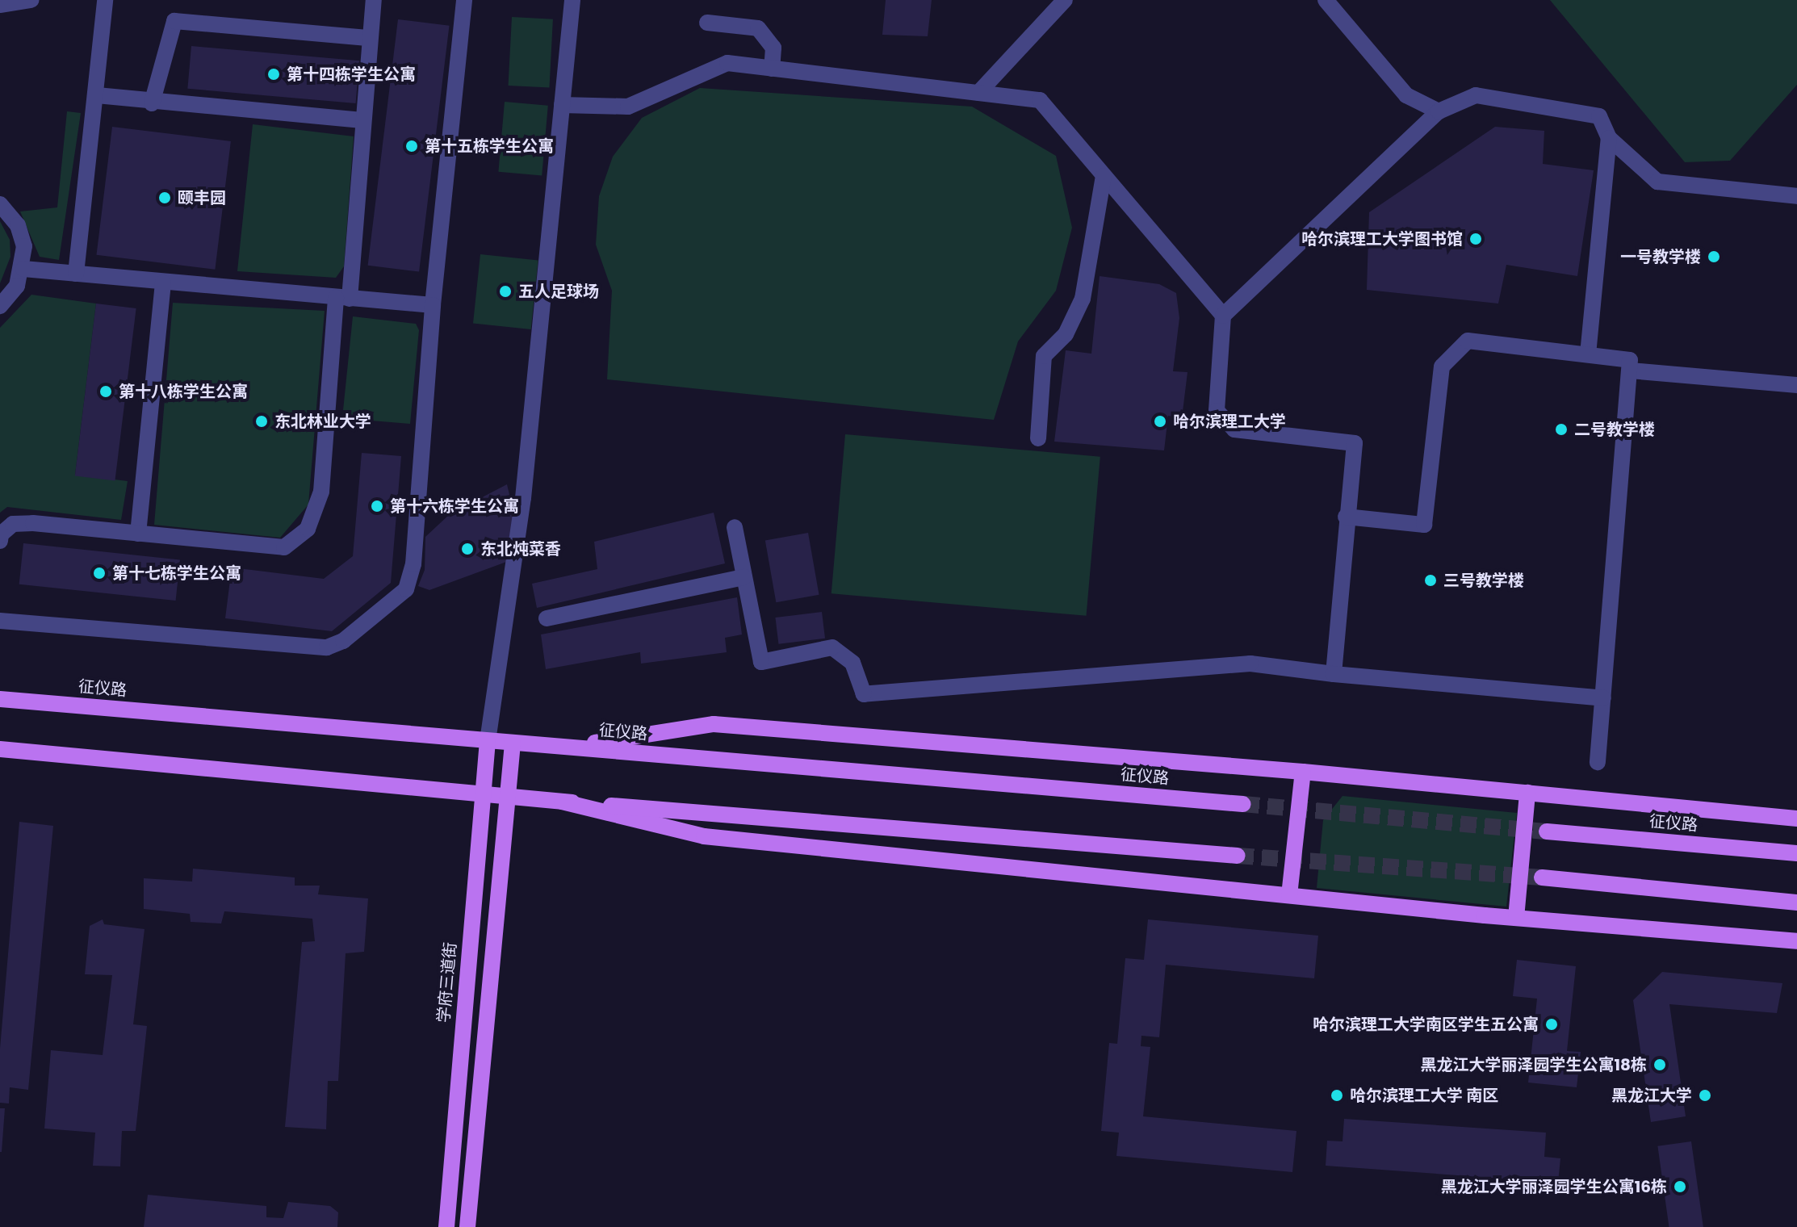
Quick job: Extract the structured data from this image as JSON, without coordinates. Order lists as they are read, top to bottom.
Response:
{
  "streets": {
    "main road": ["征仪路", "学府三道街"]
  },
  "crossings": [
    ["征仪路", "学府三道街"]
  ],
  "places": [
    "第十四栋学生公寓",
    "第十五栋学生公寓",
    "颐丰园",
    "哈尔滨理工大学图书馆",
    "一号教学楼",
    "五人足球场",
    "第十八栋学生公寓",
    "东北林业大学",
    "哈尔滨理工大学",
    "二号教学楼",
    "第十六栋学生公寓",
    "东北炖菜香",
    "第十七栋学生公寓",
    "三号教学楼",
    "哈尔滨理工大学南区学生五公寓",
    "黑龙江大学丽泽园学生公寓18栋",
    "哈尔滨理工大学 南区",
    "黑龙江大学",
    "黑龙江大学丽泽园学生公寓16栋"
  ]
}
